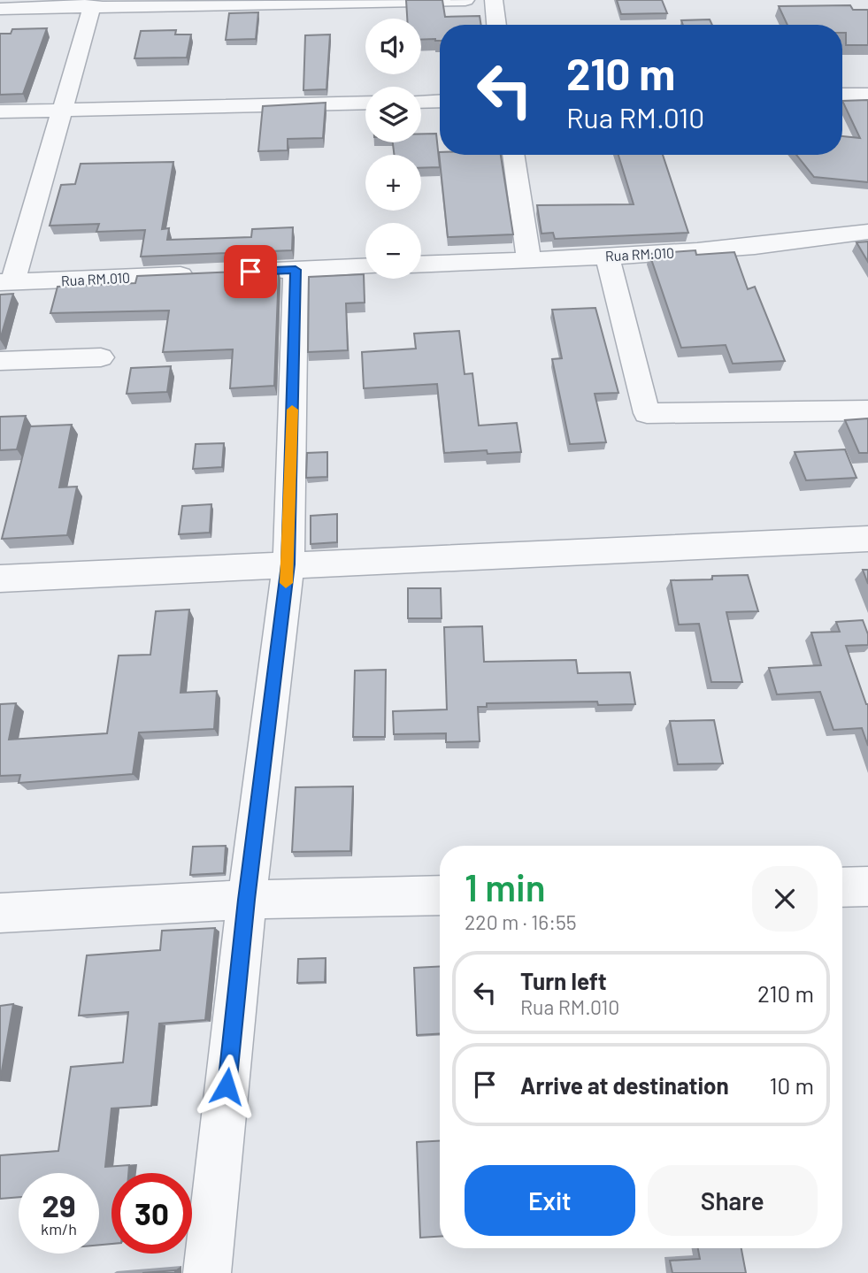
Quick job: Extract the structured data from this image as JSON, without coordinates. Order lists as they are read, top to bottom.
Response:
{
  "streets": {
    "street": ["Rua RM.010"]
  },
  "page": {
    "map_buttons": ["+", "−"],
    "turn": ["210 m", "Rua RM.010"],
    "heading": ["1 min", "220 m · 16:55"],
    "list": [
      {
        "name": "Turn left",
        "note": "Rua RM.010",
        "value": "210 m"
      },
      {
        "name": "Arrive at destination",
        "value": "10 m"
      }
    ],
    "buttons": ["Exit", "Share"],
    "speed": "29 km/h",
    "limit": "30"
  }
}
